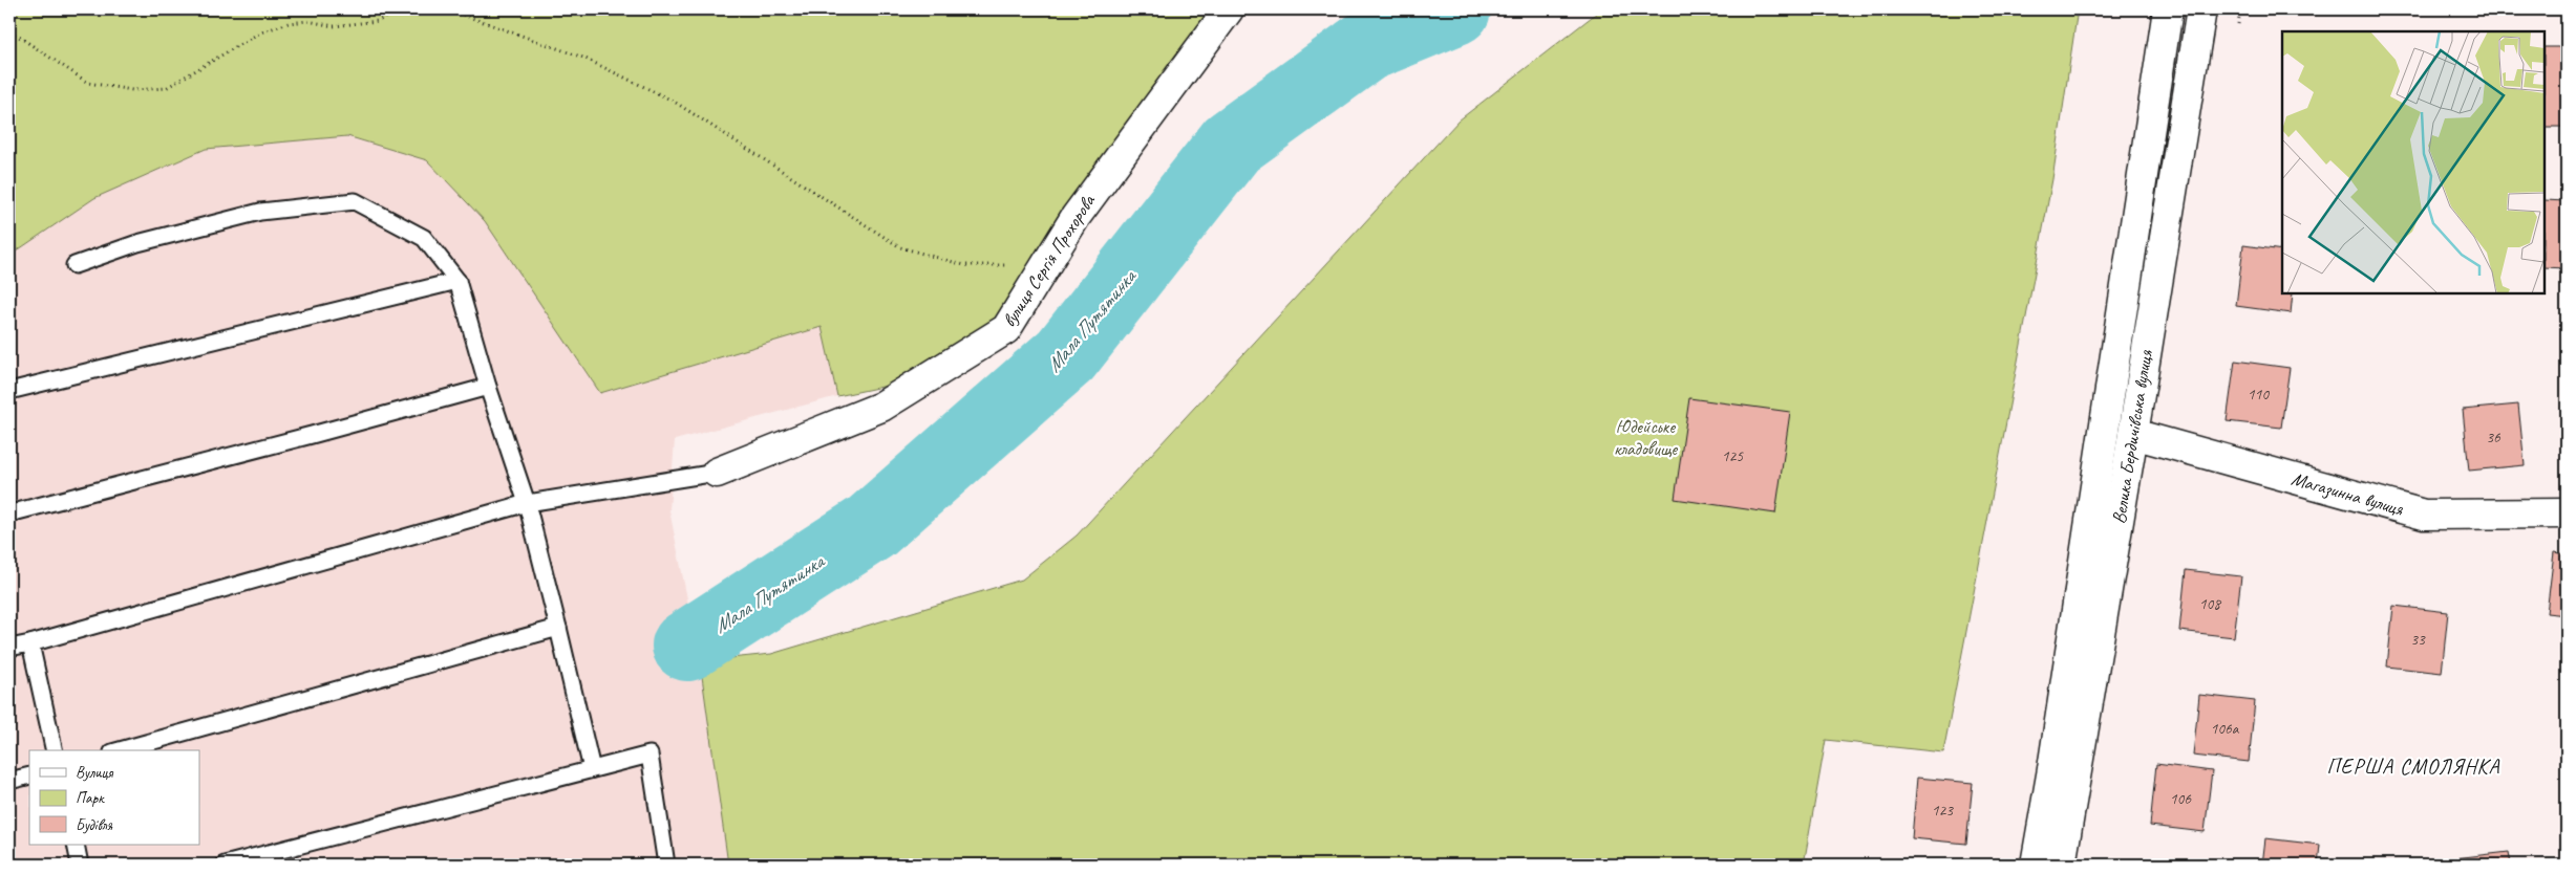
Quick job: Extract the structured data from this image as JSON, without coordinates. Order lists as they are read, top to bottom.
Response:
{
  "streets": {
    "main road": ["вулиця Сергія Прохорова", "Велика Бердичівська вулиця", "Магазинна вулиця"]
  },
  "crossings": [
    ["Велика Бердичівська вулиця", "Магазинна вулиця"]
  ],
  "districts": ["ПЕРША СМОЛЯНКА"],
  "water": ["Мала Путятинка"],
  "parks": ["Юдейське кладовище"],
  "house_numbers": [
    "110",
    "36",
    "125",
    "108",
    "33",
    "106а",
    "106",
    "123"
  ],
  "legend": ["Вулиця", "Парк", "Будівля"]
}
